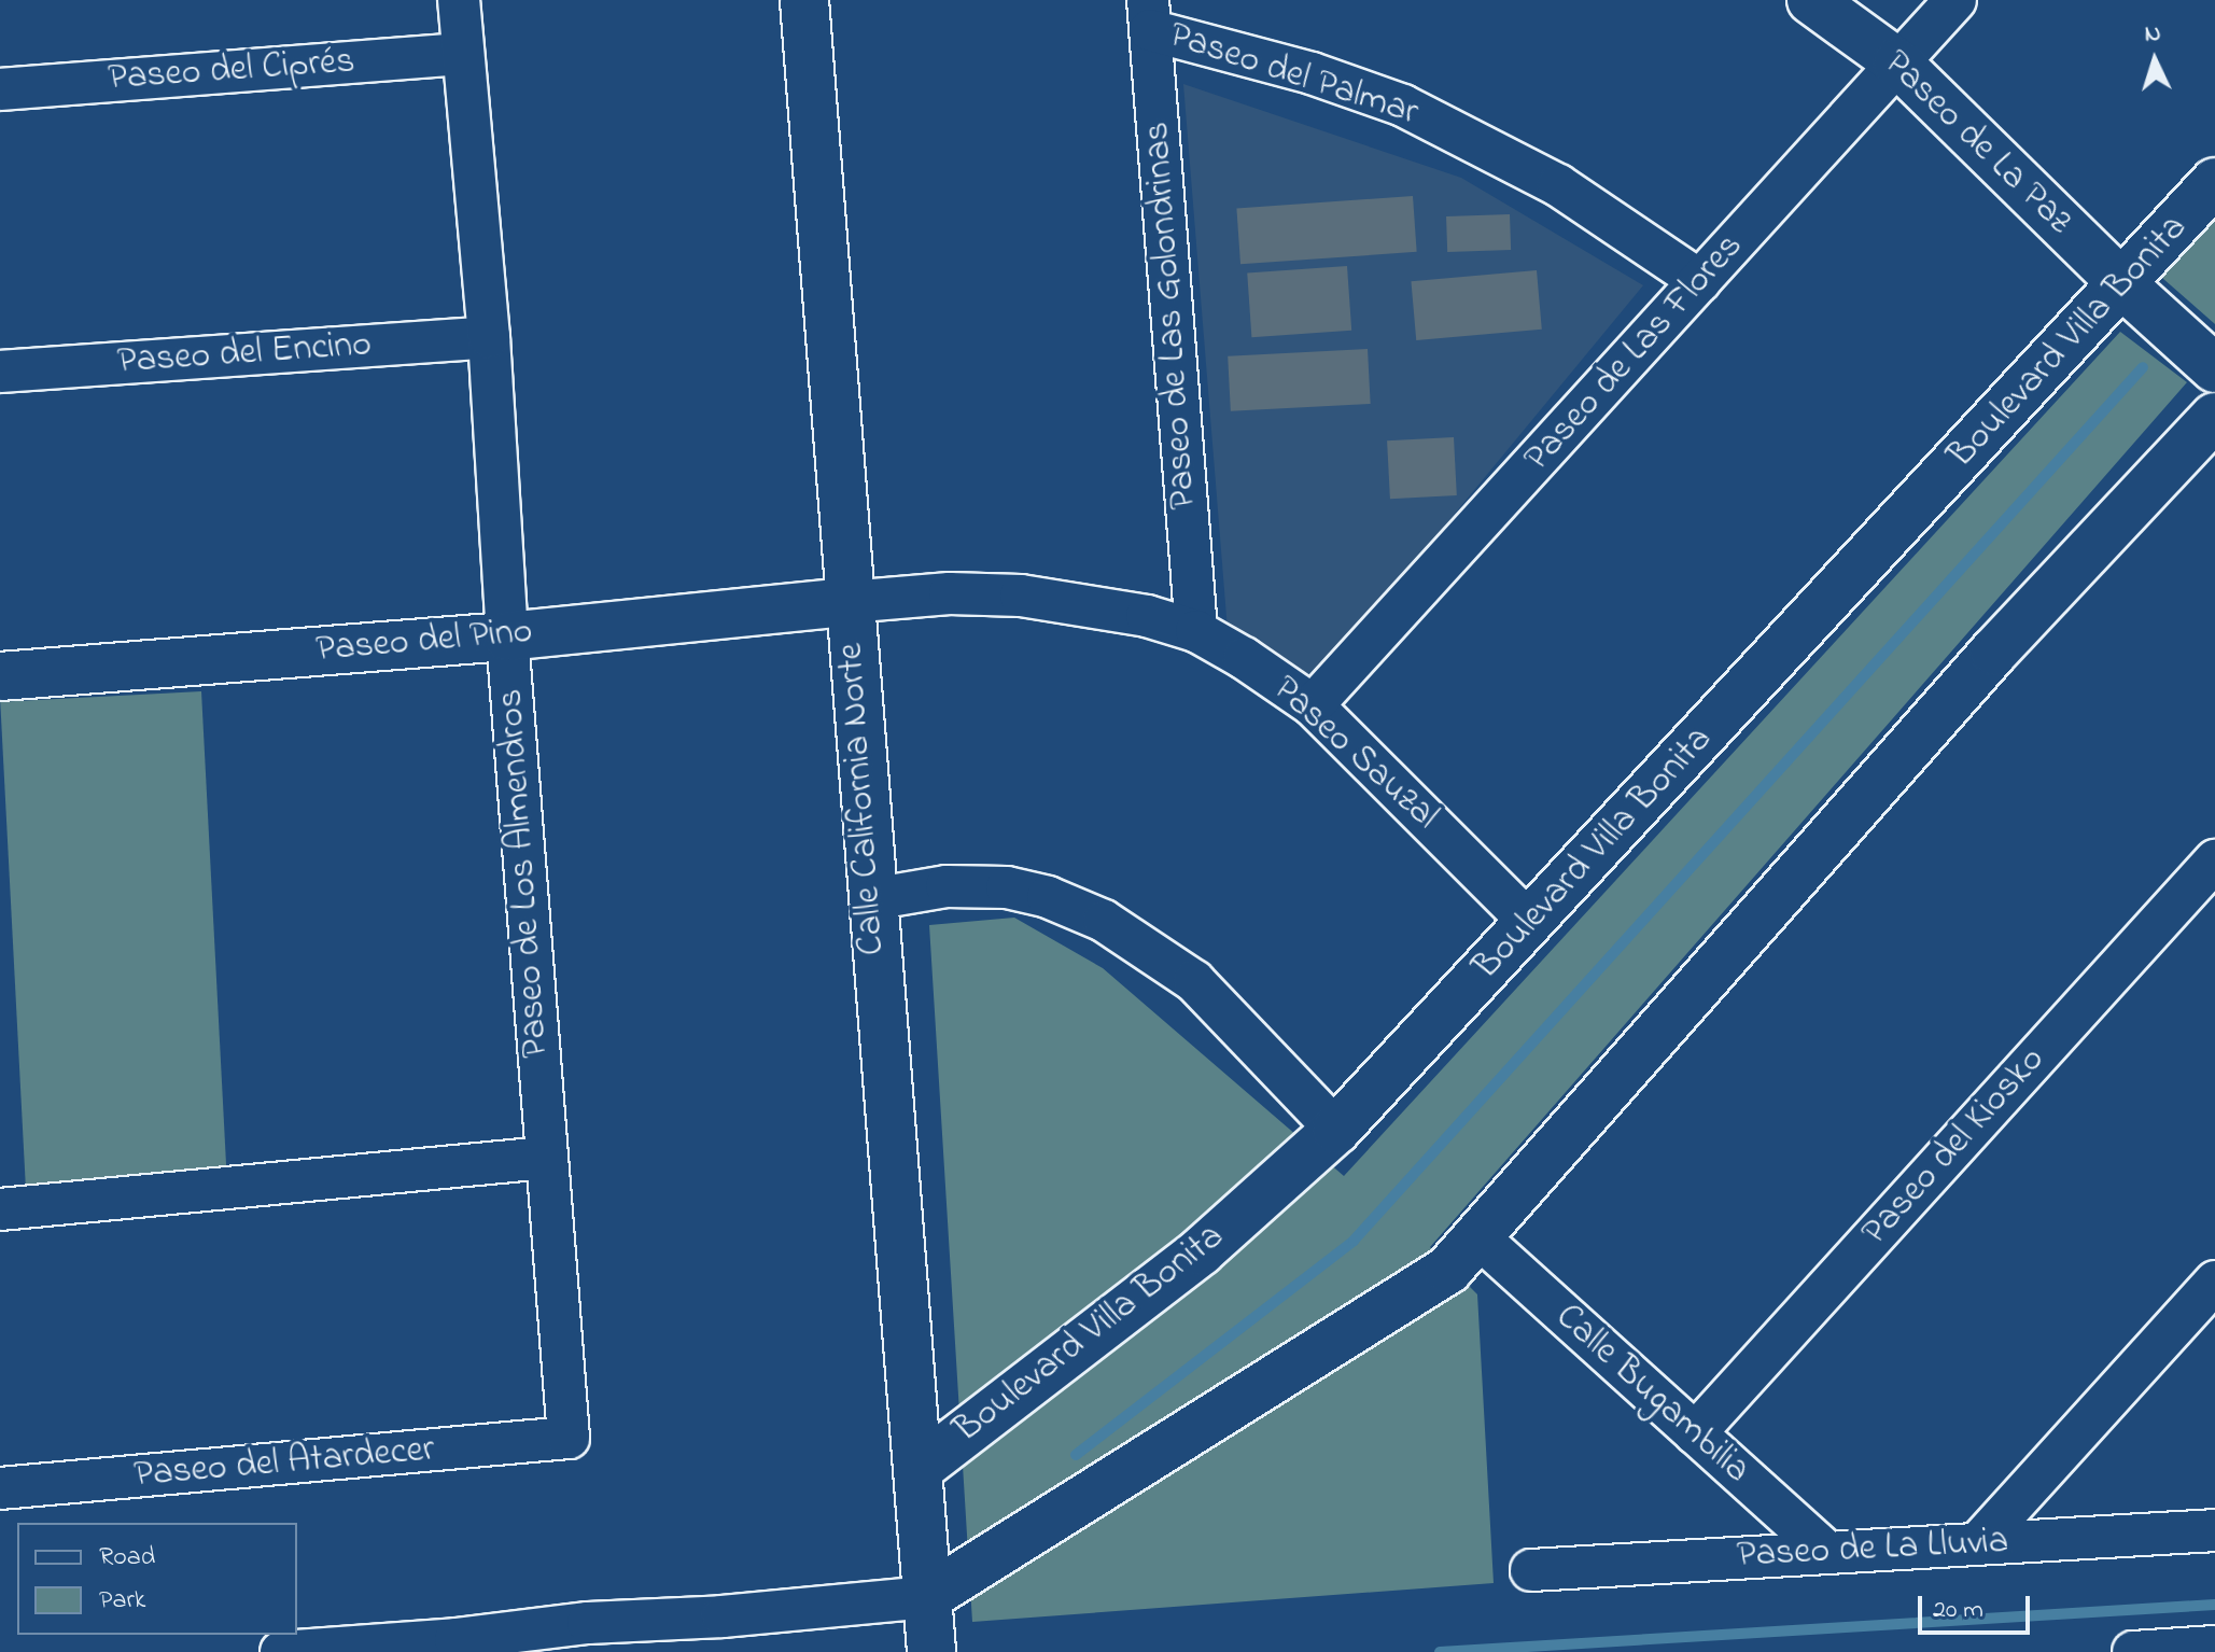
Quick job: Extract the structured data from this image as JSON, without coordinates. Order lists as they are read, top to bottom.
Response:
{
  "streets": {
    "street": [
      "Paseo del Ciprés",
      "Paseo del Palmar",
      "Paseo de La Paz",
      "Paseo de Las Golondrinas",
      "Boulevard Villa Bonita",
      "Paseo de Las Flores",
      "Paseo del Encino",
      "Paseo del Pino",
      "Paseo Sauzal",
      "Calle California Norte",
      "Paseo de Los Almendros",
      "Paseo del Kiosko",
      "Calle Bugambilia",
      "Paseo del Atardecer",
      "Paseo de La Lluvia"
    ]
  },
  "crossings": [
    ["Paseo del Ciprés", "Paseo de Los Almendros"],
    ["Paseo del Palmar", "Paseo de Las Golondrinas"],
    ["Paseo del Palmar", "Paseo de Las Flores"],
    ["Paseo de La Paz", "Boulevard Villa Bonita"],
    ["Paseo de La Paz", "Paseo de Las Flores"],
    ["Paseo de Las Golondrinas", "Paseo Sauzal"],
    ["Boulevard Villa Bonita", "Paseo Sauzal"],
    ["Boulevard Villa Bonita", "Calle California Norte"],
    ["Paseo de Las Flores", "Paseo Sauzal"],
    ["Paseo del Encino", "Paseo de Los Almendros"],
    ["Paseo del Pino", "Paseo Sauzal"],
    ["Paseo del Pino", "Calle California Norte"],
    ["Paseo del Pino", "Paseo de Los Almendros"],
    ["Paseo Sauzal", "Calle California Norte"],
    ["Paseo de Los Almendros", "Paseo del Atardecer"],
    ["Paseo del Kiosko", "Calle Bugambilia"],
    ["Calle Bugambilia", "Paseo de La Lluvia"]
  ],
  "legend": ["Road", "Park"],
  "scale_bar": "20 m",
  "north": "top"
}
